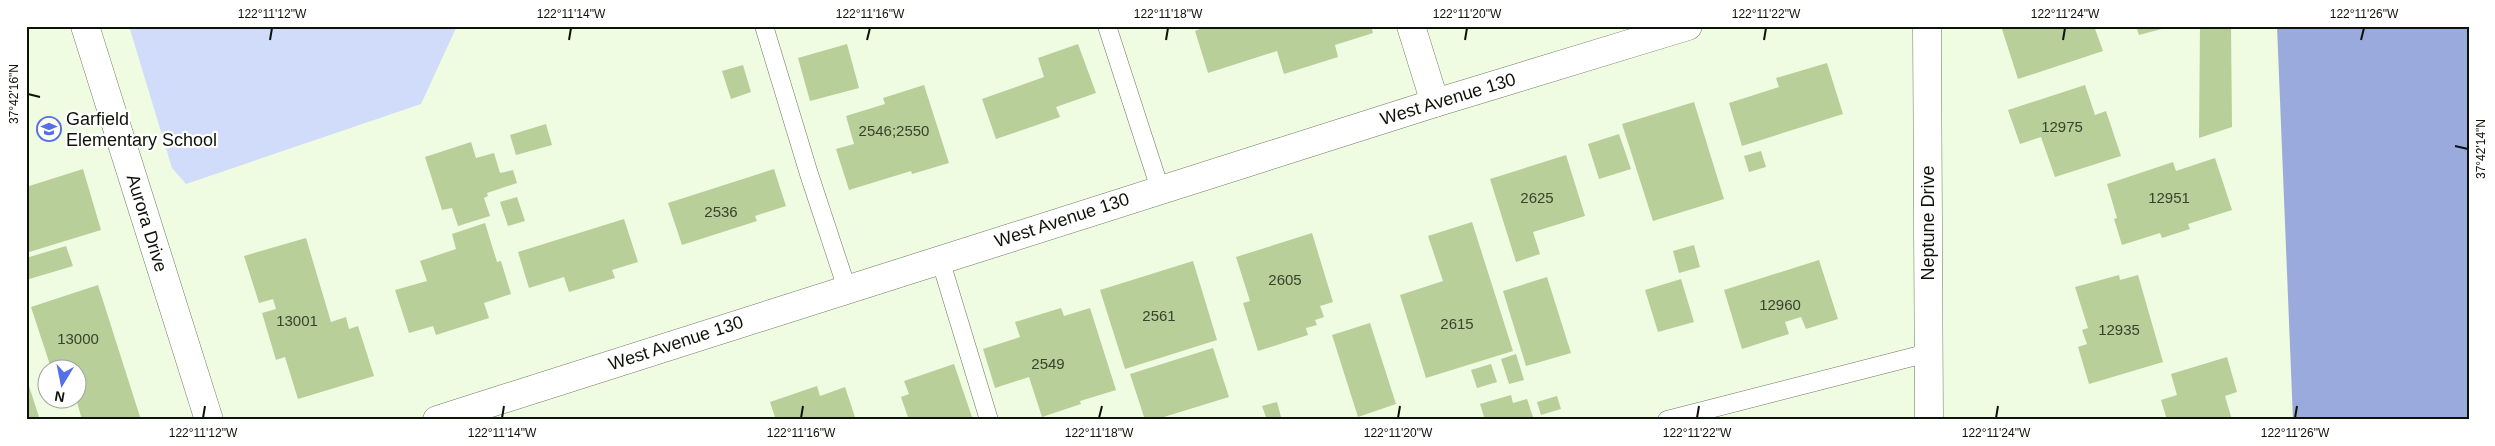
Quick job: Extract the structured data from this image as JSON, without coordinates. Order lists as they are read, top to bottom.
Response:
{
  "streets": {
    "street": ["West Avenue 130", "Aurora Drive", "Neptune Drive"]
  },
  "places": {
    "school or university": ["Garfield Elementary School"]
  },
  "house_numbers": [
    "12975",
    "2546;2550",
    "2625",
    "12951",
    "2536",
    "2605",
    "12960",
    "2561",
    "13001",
    "2615",
    "12935",
    "13000",
    "2549"
  ],
  "north": "bottom",
  "coordinates": [
    "122°11'12\"W",
    "122°11'14\"W",
    "122°11'16\"W",
    "122°11'18\"W",
    "122°11'20\"W",
    "122°11'22\"W",
    "122°11'24\"W",
    "122°11'26\"W",
    "37°42'16\"N",
    "37°42'14\"N"
  ]
}
